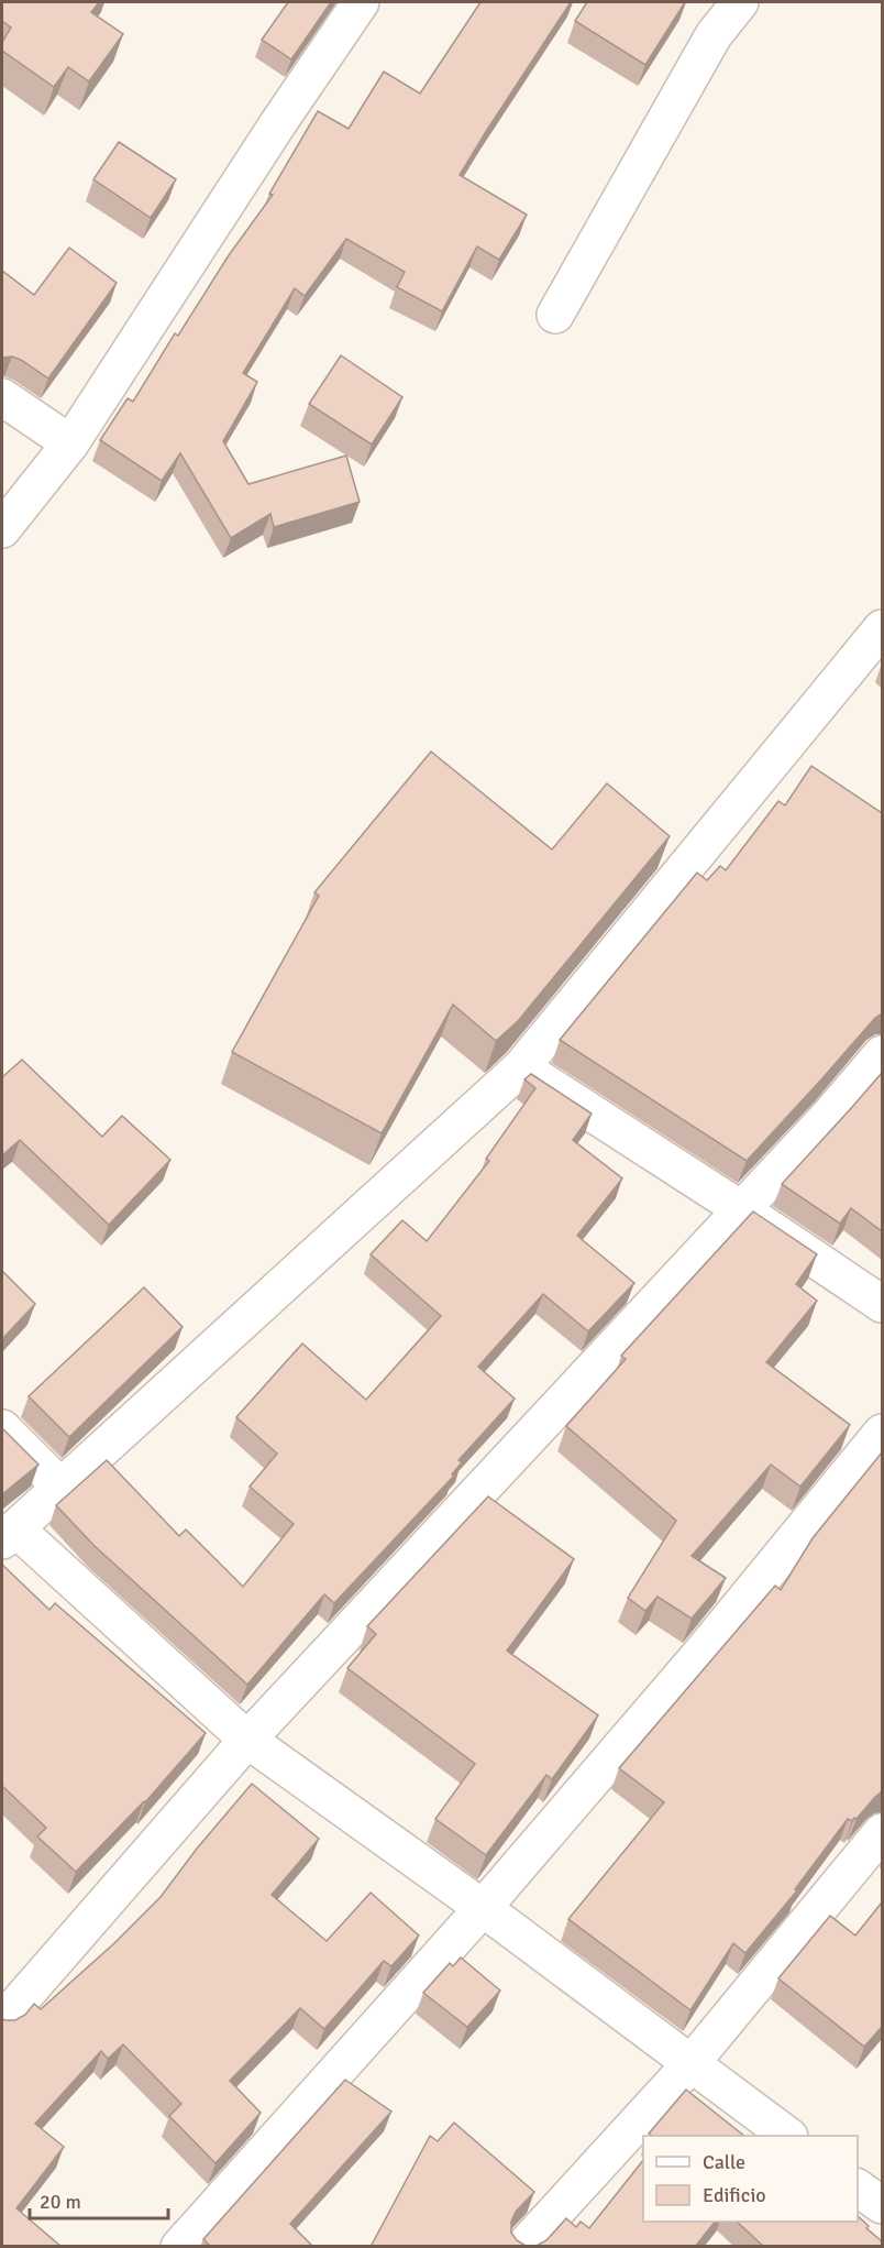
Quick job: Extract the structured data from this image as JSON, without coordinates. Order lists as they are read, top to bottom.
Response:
{
  "legend": ["Calle", "Edificio"],
  "scale_bar": "20 m"
}
